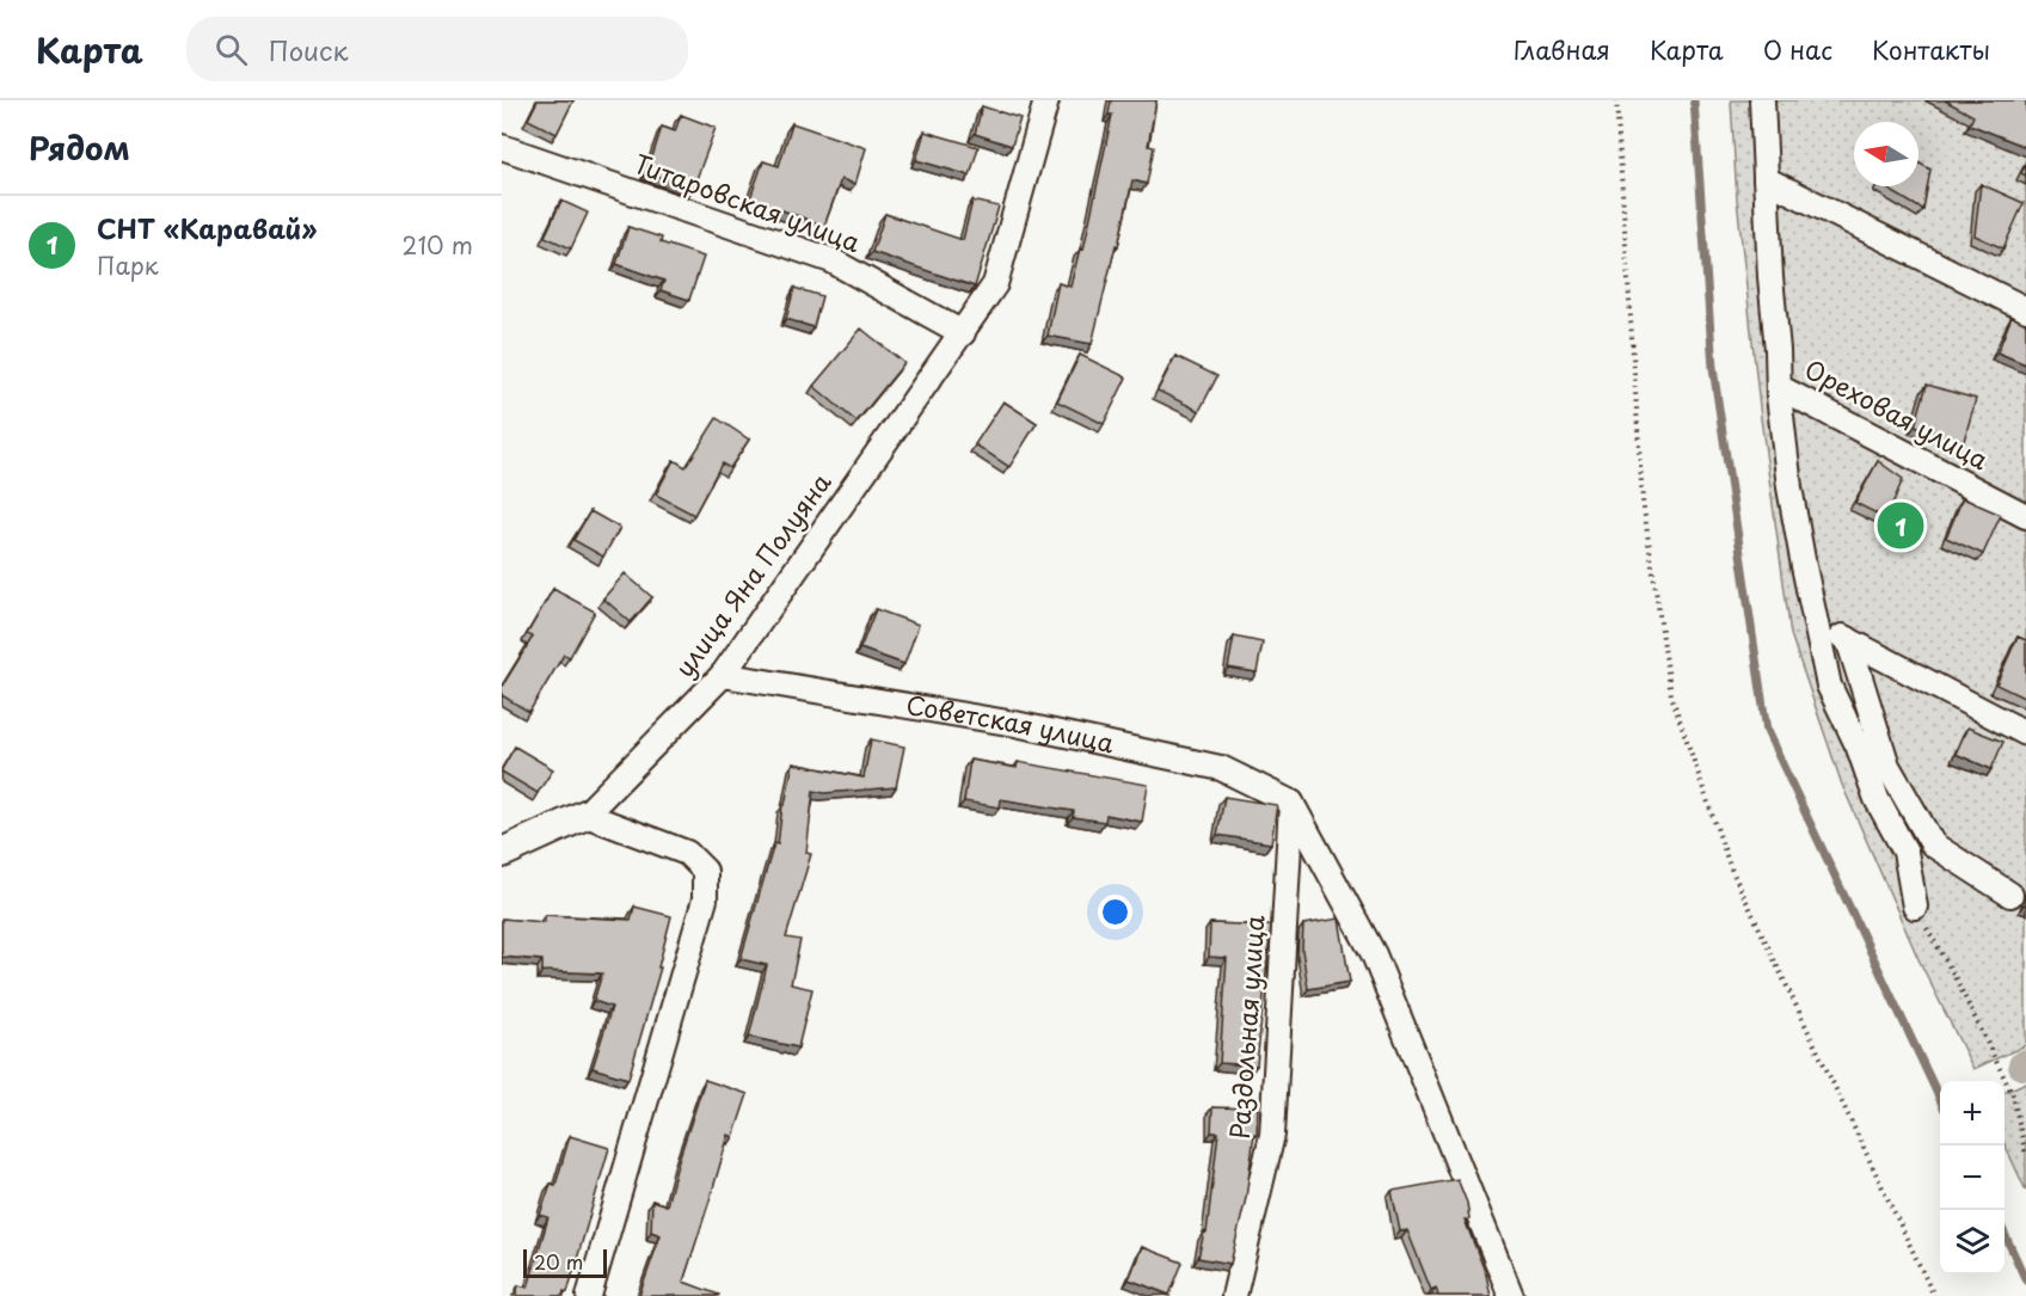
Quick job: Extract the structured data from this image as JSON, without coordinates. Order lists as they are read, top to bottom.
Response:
{
  "streets": {
    "street": [
      "Титаровская улица",
      "Ореховая улица",
      "улица Яна Полуяна",
      "Советская улица",
      "Раздольная улица"
    ]
  },
  "crossings": [
    ["Титаровская улица", "улица Яна Полуяна"],
    ["улица Яна Полуяна", "Советская улица"],
    ["Советская улица", "Раздольная улица"]
  ],
  "scale_bar": "20 m",
  "north": "left",
  "page": {
    "header": "Карта",
    "search": "Поиск",
    "nav": [
      "Главная",
      "Карта",
      "О нас",
      "Контакты"
    ],
    "heading": "Рядом",
    "list": [
      {
        "mark": "1",
        "name": "СНТ «Каравай»",
        "note": "Парк",
        "value": "210 m"
      }
    ],
    "pins": "1",
    "map_buttons": ["+", "−"],
    "scale": "20 m"
  }
}
